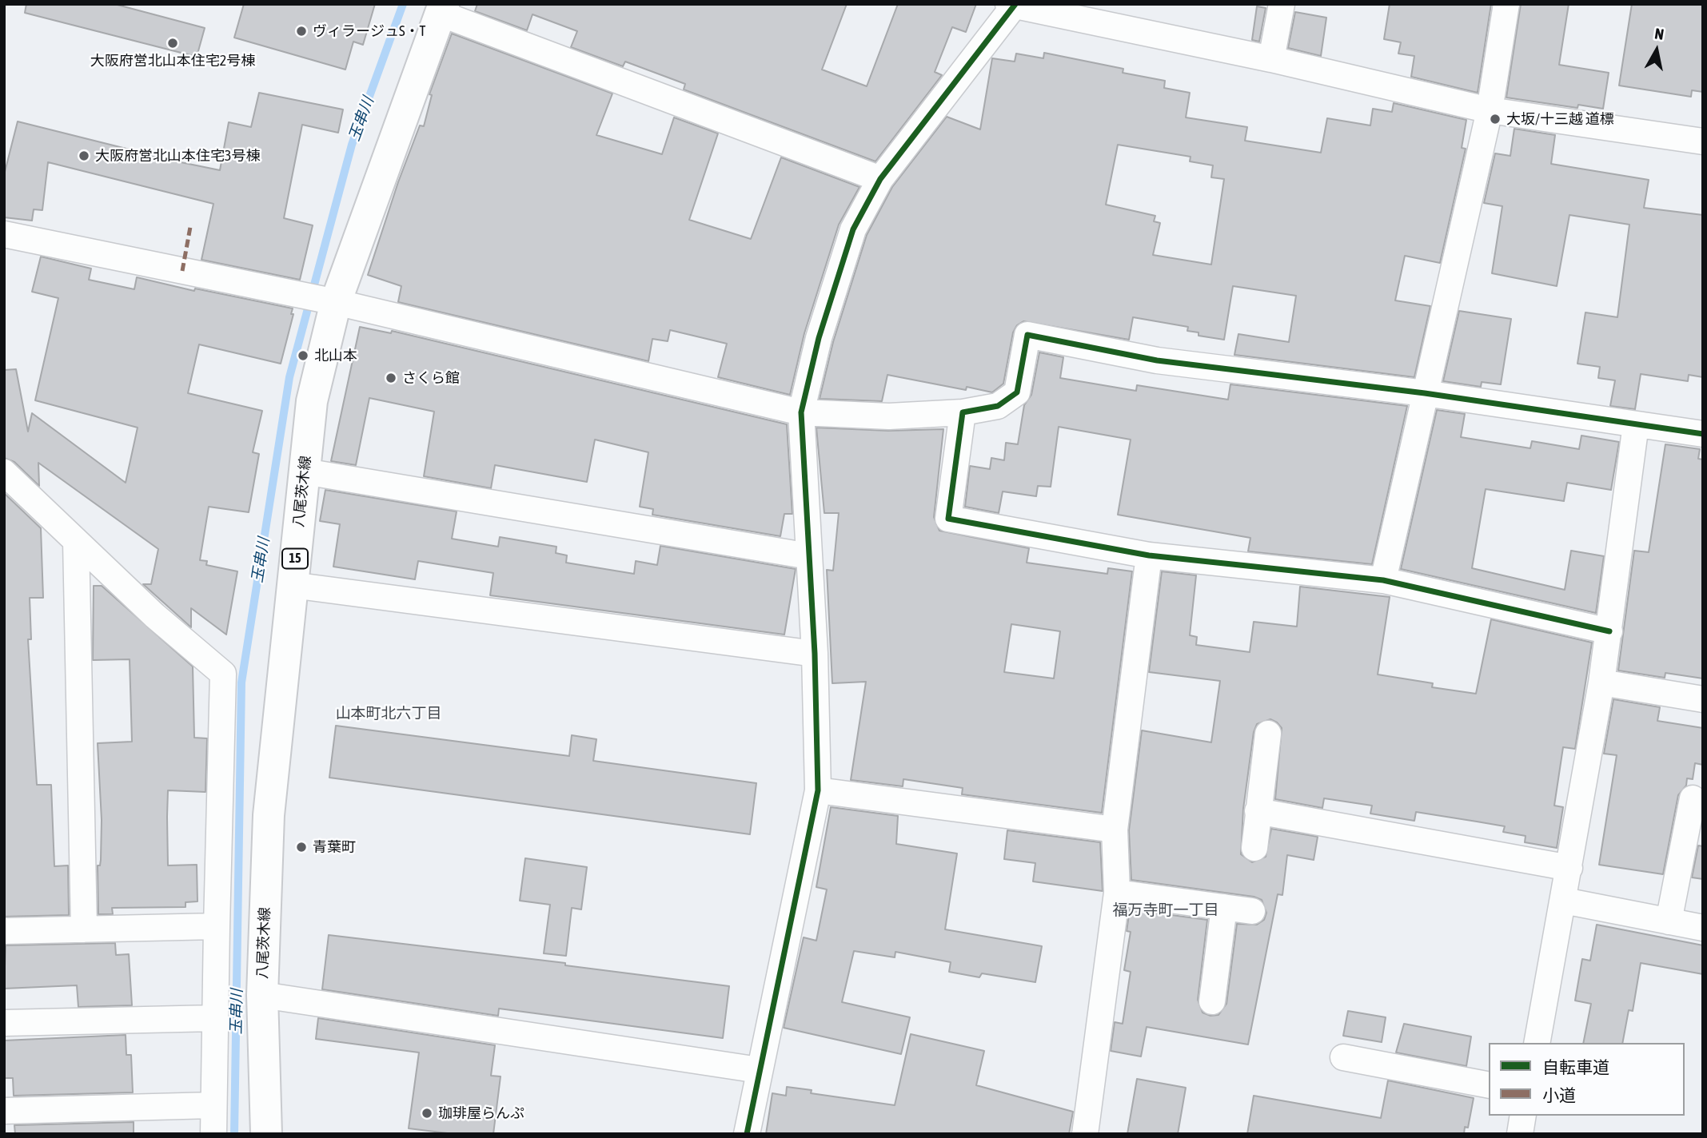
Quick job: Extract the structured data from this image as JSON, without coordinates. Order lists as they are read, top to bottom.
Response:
{
  "streets": {
    "main road": ["八尾茨木線", "15"]
  },
  "districts": ["山本町北六丁目", "福万寺町一丁目"],
  "water": ["玉串川"],
  "places": [
    "ヴィラージュS・T",
    "大阪府営北山本住宅2号棟",
    "大坂/十三越 道標",
    "大阪府営北山本住宅3号棟",
    "北山本",
    "さくら館",
    "青葉町",
    "珈琲屋らんぷ"
  ],
  "legend": ["自転車道", "小道"],
  "north": "top"
}
